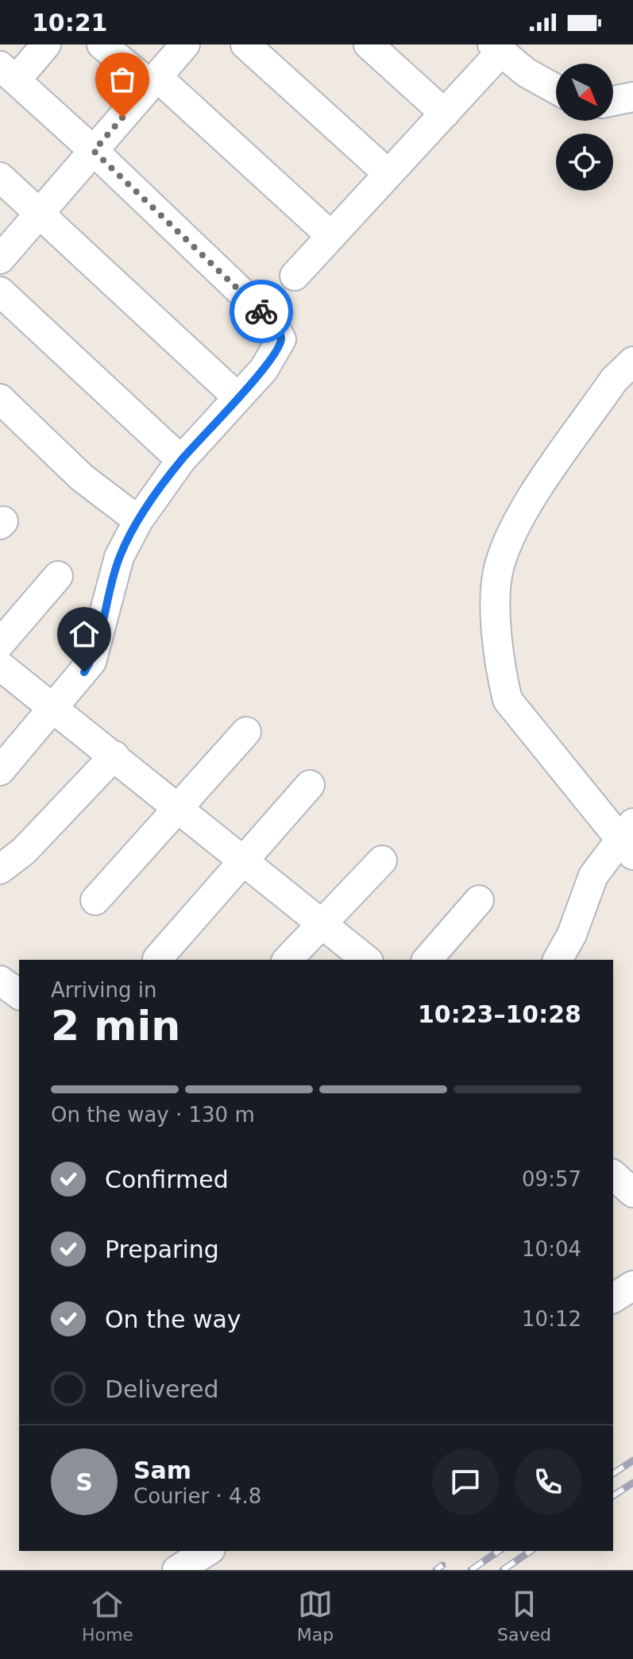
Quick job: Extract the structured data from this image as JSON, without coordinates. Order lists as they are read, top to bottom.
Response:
{
  "north": "bottom right",
  "page": {
    "status": "10:21",
    "heading": ["2 min", "Arriving in", "10:23–10:28"],
    "panel": ["Sam", "Courier · 4.8"],
    "bar": "On the way · 130 m",
    "list": [
      ["Confirmed", "09:57"],
      ["Preparing", "10:04"],
      ["On the way", "10:12"],
      "Delivered"
    ],
    "round": "S",
    "tabs": ["Home", "Map", "Saved"]
  }
}
